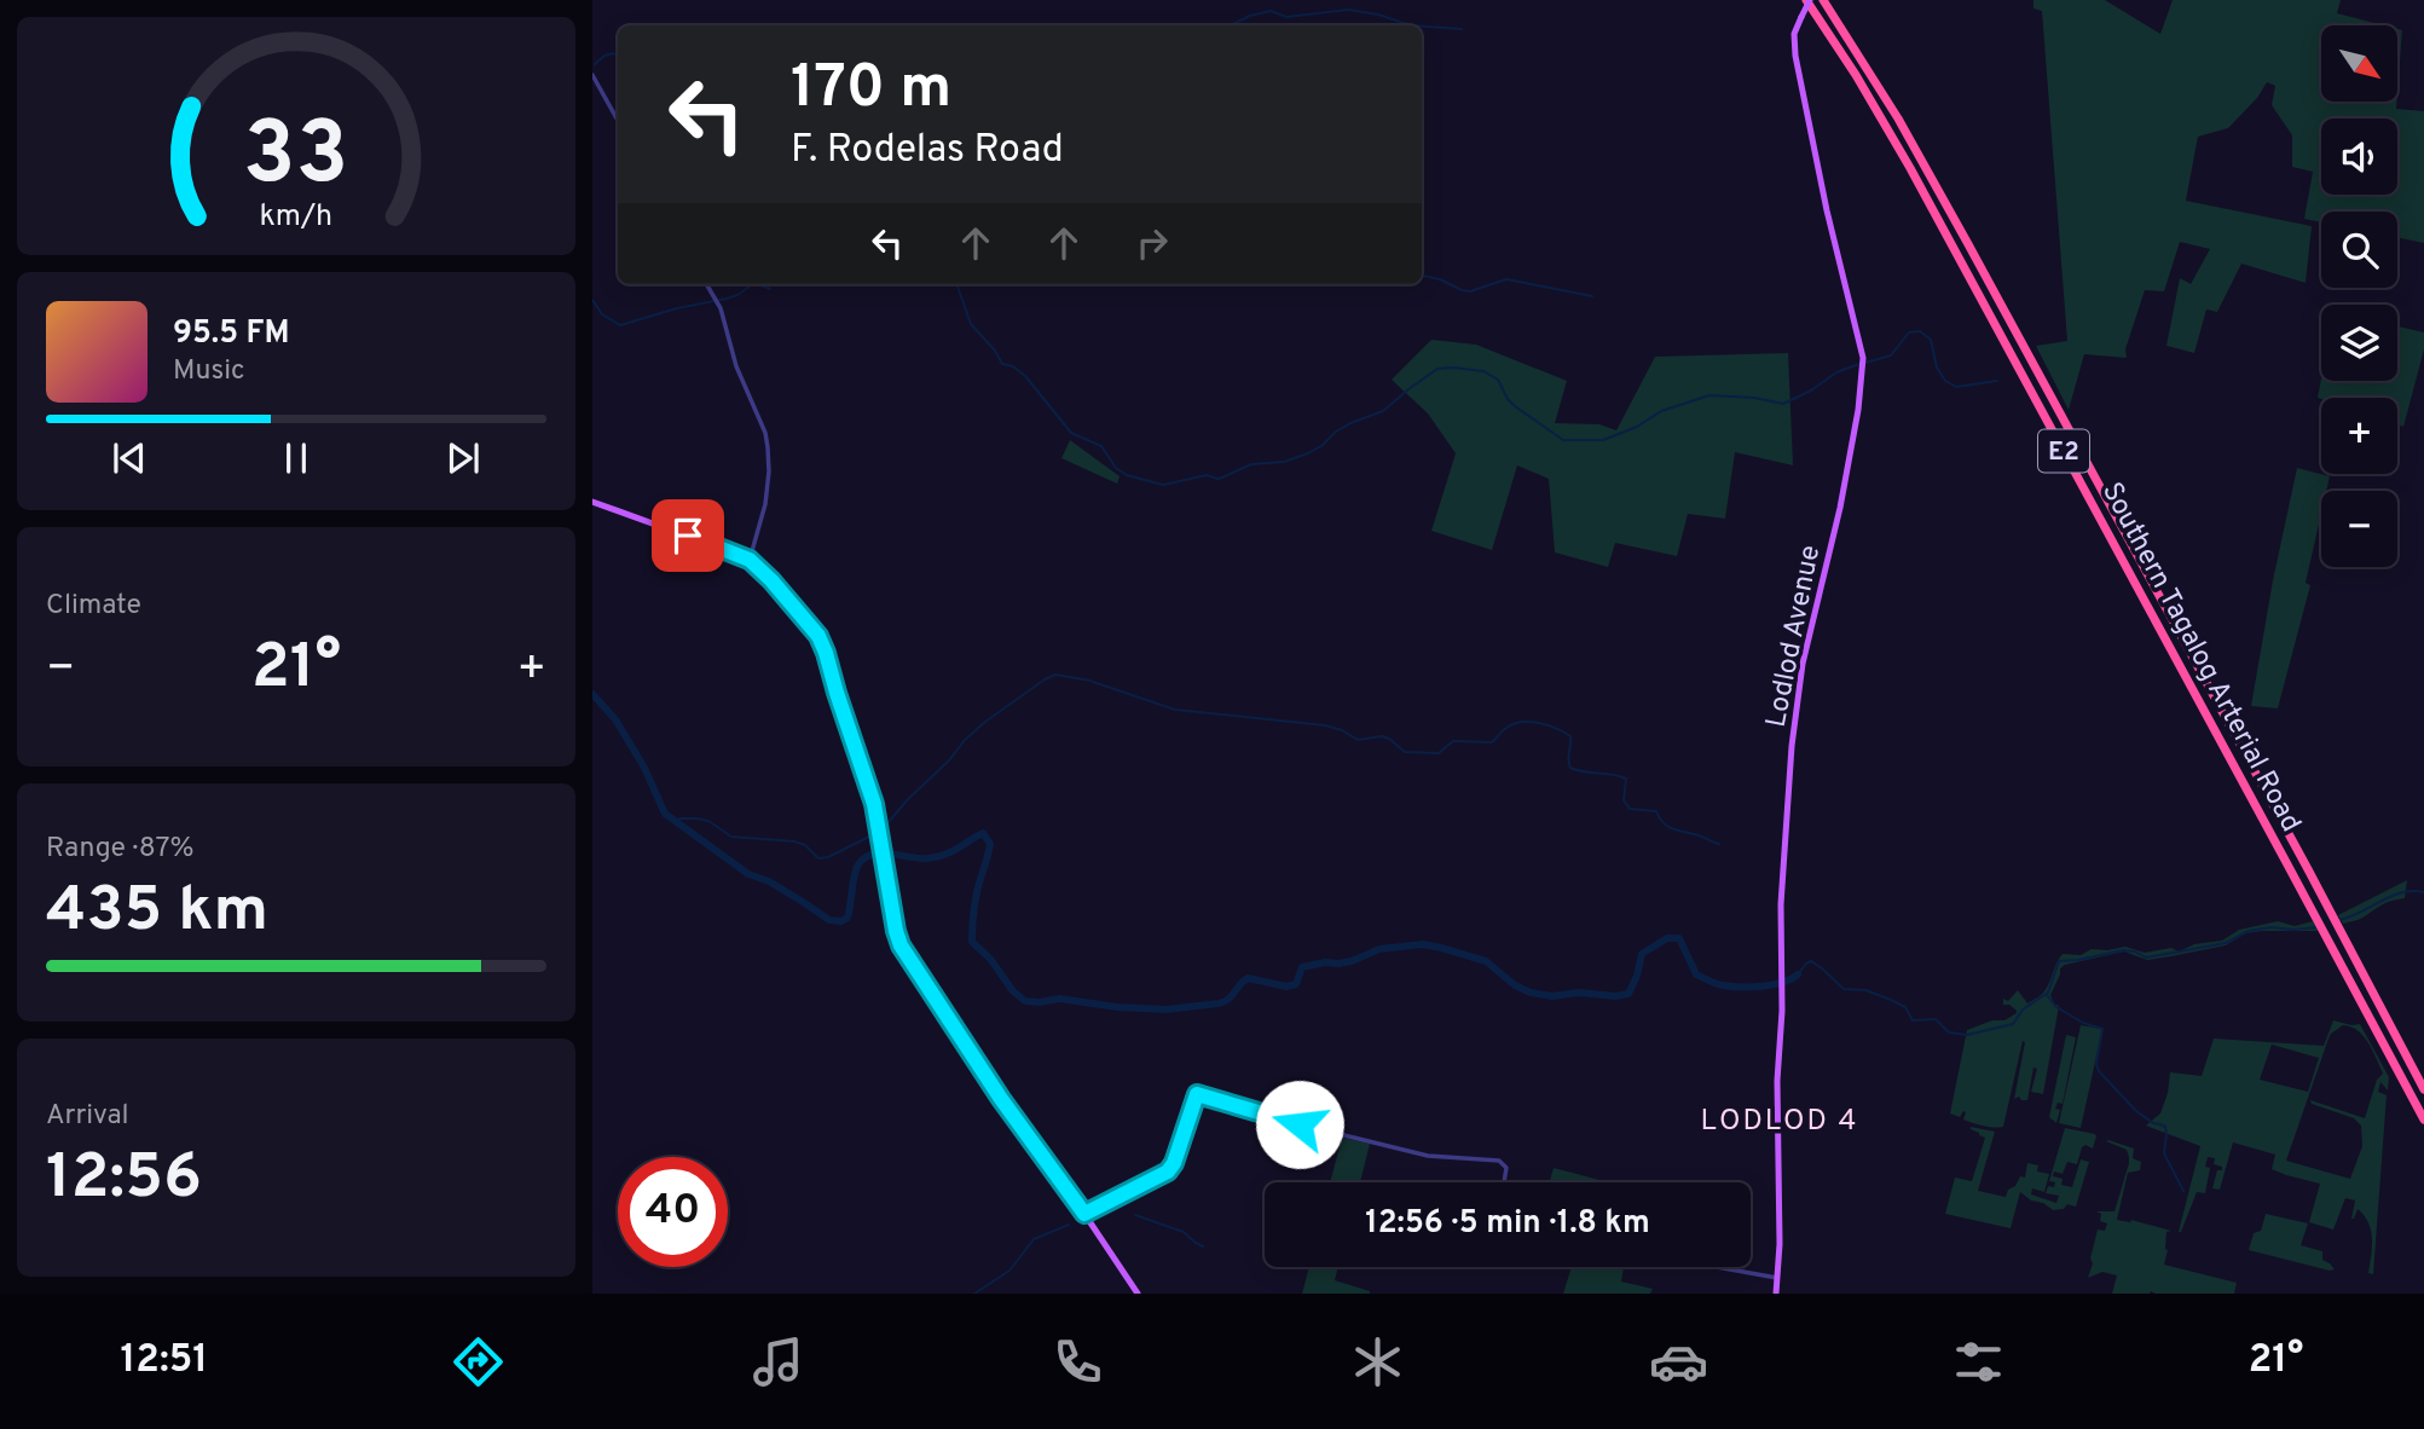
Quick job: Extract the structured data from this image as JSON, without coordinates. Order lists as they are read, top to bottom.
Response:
{
  "streets": {
    "highway": ["E2", "Southern Tagalog Arterial Road"],
    "main road": ["Lodlod Avenue"]
  },
  "crossings": [
    ["Lodlod Avenue", "Southern Tagalog Arterial Road"]
  ],
  "districts": ["LODLOD 4"],
  "north": "bottom right",
  "page": {
    "map_buttons": ["+", "−"],
    "turn": ["170 m", "F. Rodelas Road"],
    "song": ["95.5 FM", "Music"],
    "tile": [
      "Climate",
      ["Range · 87%", "435 km"],
      ["Arrival", "12:56"]
    ],
    "heat": ["−", "21°", "+"],
    "limit": "40",
    "trip": "12:56 · 5 min · 1.8 km",
    "tabs": ["12:51", "21°"],
    "gauge": ["33", "km/h"]
  }
}
